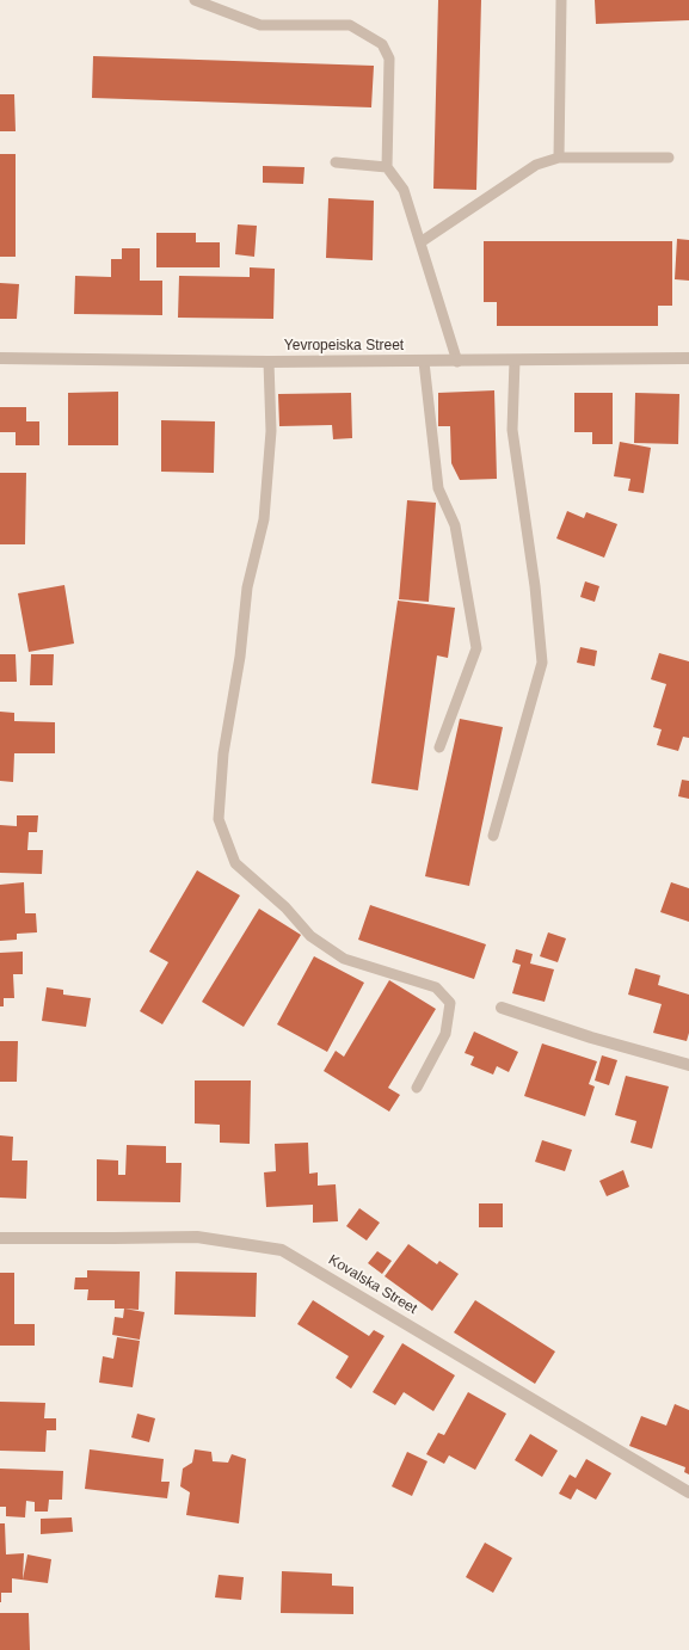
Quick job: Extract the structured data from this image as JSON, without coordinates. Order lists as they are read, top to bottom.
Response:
{
  "streets": {
    "street": ["Yevropeiska Street", "Kovalska Street"]
  }
}
